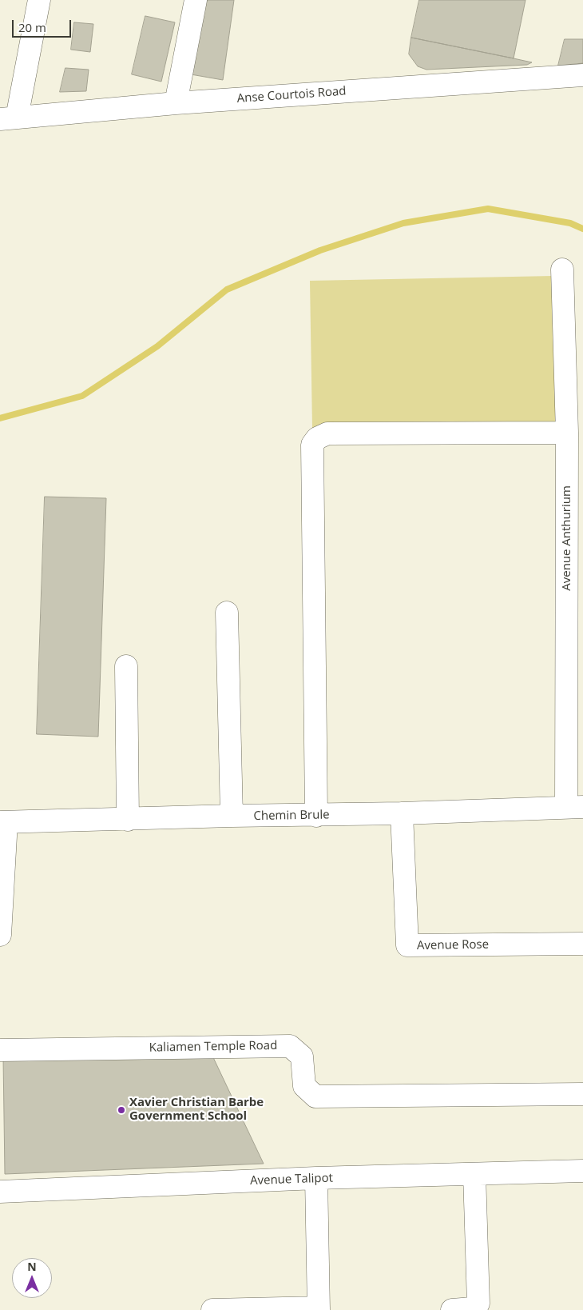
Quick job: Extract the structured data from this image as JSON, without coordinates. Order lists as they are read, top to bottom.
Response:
{
  "streets": {
    "street": [
      "Anse Courtois Road",
      "Avenue Anthurium",
      "Chemin Brule",
      "Avenue Rose",
      "Kaliamen Temple Road",
      "Avenue Talipot"
    ]
  },
  "crossings": [
    ["Avenue Anthurium", "Chemin Brule"],
    ["Chemin Brule", "Avenue Rose"]
  ],
  "places": ["Xavier Christian Barbe Government School"],
  "scale_bar": "20 m",
  "north": "top"
}
